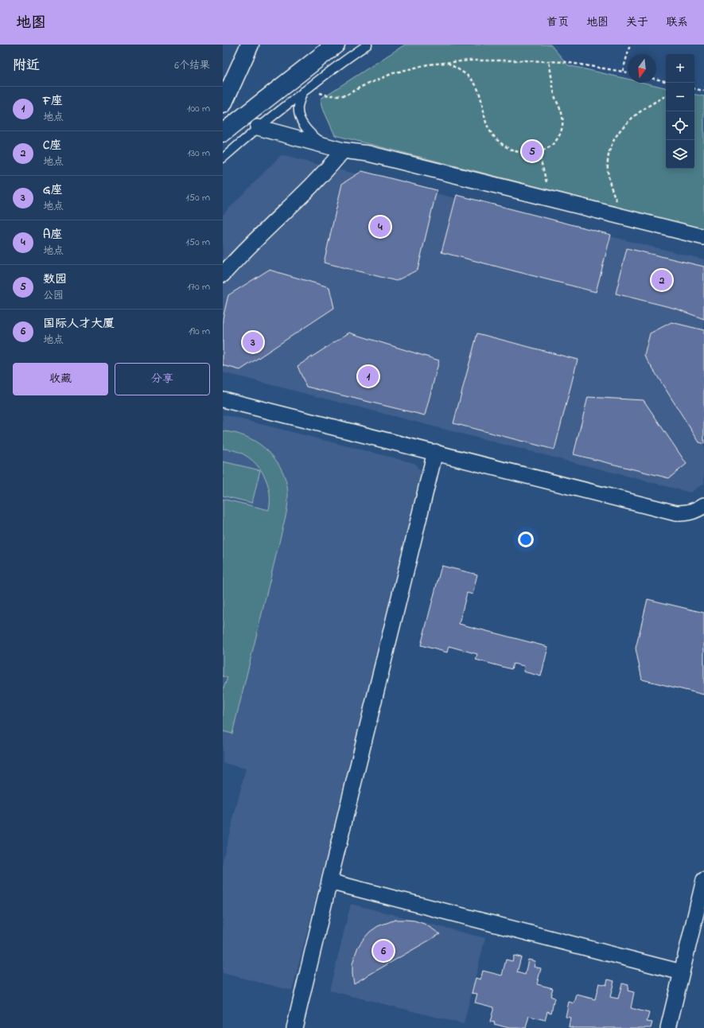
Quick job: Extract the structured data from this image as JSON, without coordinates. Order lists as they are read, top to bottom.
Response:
{
  "north": "bottom",
  "page": {
    "header": "地图",
    "nav": [
      "首页",
      "地图",
      "关于",
      "联系"
    ],
    "heading": ["附近", "6个结果"],
    "map_buttons": ["+", "−"],
    "list": [
      {
        "mark": "1",
        "name": "F座",
        "note": "地点",
        "value": "100 m"
      },
      {
        "mark": "2",
        "name": "C座",
        "note": "地点",
        "value": "130 m"
      },
      {
        "mark": "3",
        "name": "G座",
        "note": "地点",
        "value": "150 m"
      },
      {
        "mark": "4",
        "name": "A座",
        "note": "地点",
        "value": "150 m"
      },
      {
        "mark": "5",
        "name": "数园",
        "note": "公园",
        "value": "170 m"
      },
      {
        "mark": "6",
        "name": "国际人才大厦",
        "note": "地点",
        "value": "190 m"
      }
    ],
    "pins": [
      "5",
      "4",
      "2",
      "3",
      "1",
      "6"
    ],
    "buttons": ["收藏", "分享"]
  }
}
